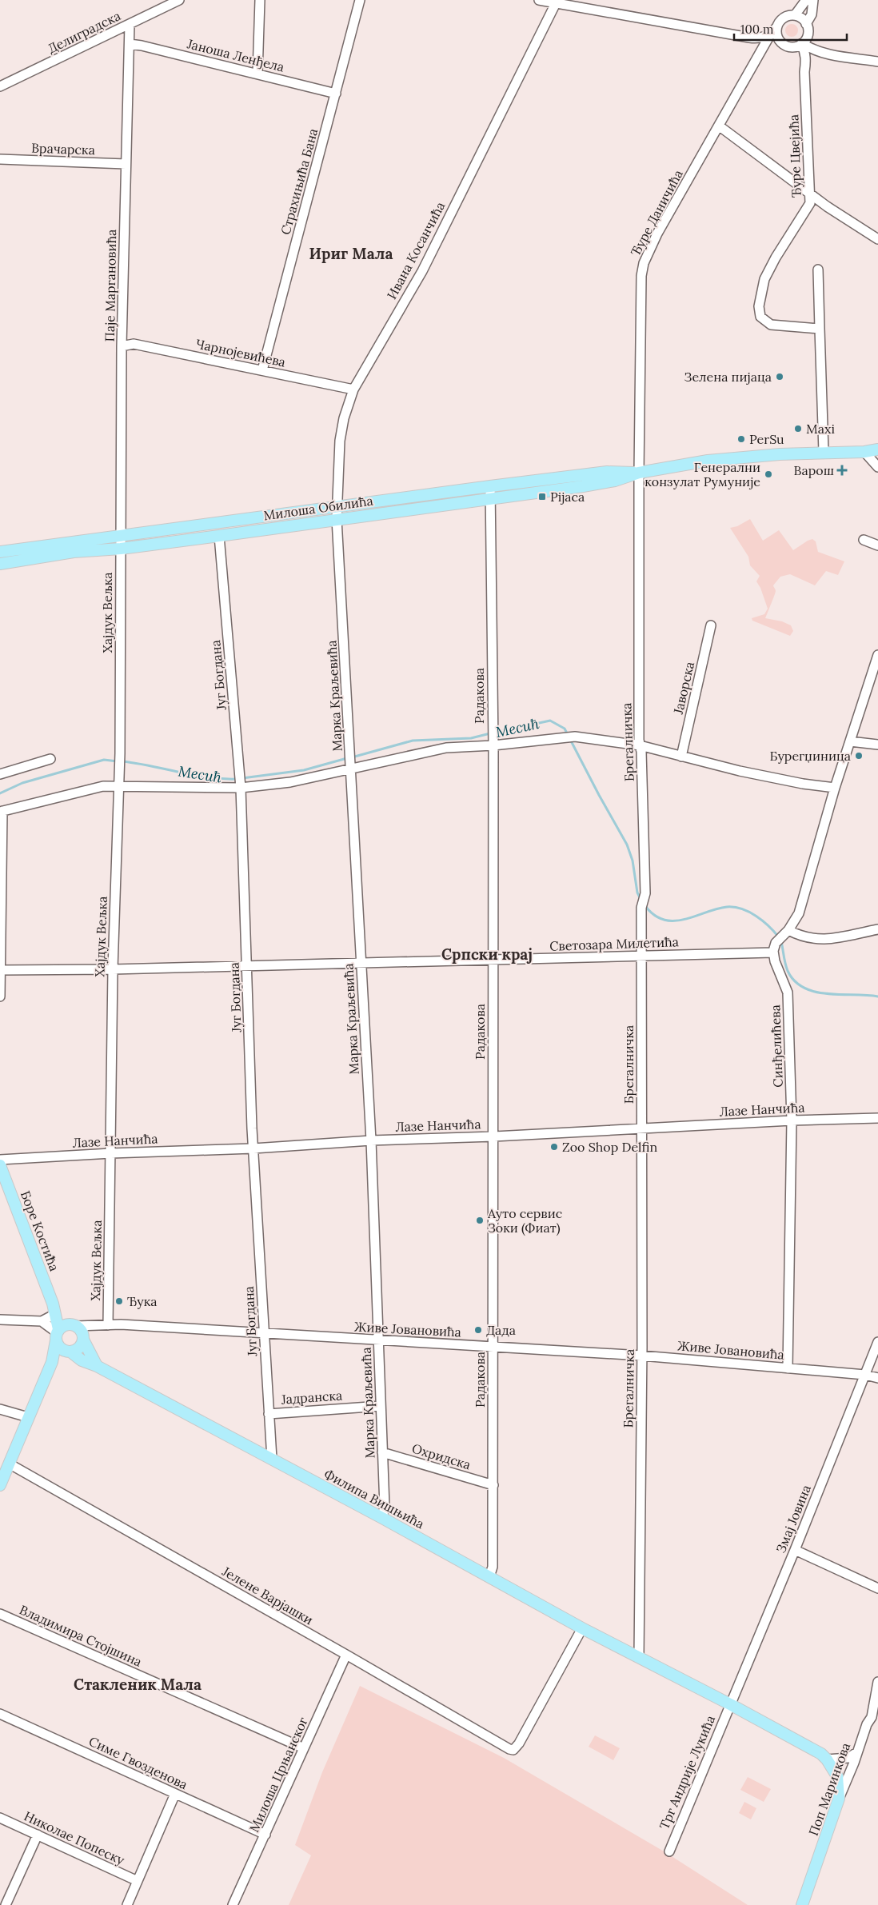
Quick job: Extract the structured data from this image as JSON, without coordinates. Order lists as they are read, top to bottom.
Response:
{
  "streets": {
    "main road": [
      "Милоша Обилића",
      "Боре Костића",
      "Филипа Вишњића",
      "Трг Андрије Лукића",
      "Поп Маринкова"
    ],
    "street": [
      "Делиградска",
      "Јаноша Ленђела",
      "Врачарска",
      "Ђуре Цвејића",
      "Страхињића Бана",
      "Ђуре Даничића",
      "Ивана Косанчића",
      "Паје Маргановића",
      "Чарнојевићева",
      "Хајдук Вељка",
      "Југ Богдана",
      "Јаворска",
      "Марка Краљевића",
      "Радакова",
      "Брегалничка",
      "Светозара Милетића",
      "Синђелићева",
      "Лазе Нанчића",
      "Живе Јовановића",
      "Јадранска",
      "Охридска",
      "Змај Јовина",
      "Јелене Варјашки",
      "Владимира Стојшина",
      "Симе Гвозденова",
      "Милоша Црњанског",
      "Николае Попеску"
    ]
  },
  "crossings": [
    ["Делиградска", "Паје Маргановића"],
    ["Јаноша Ленђела", "Страхињића Бана"],
    ["Јаноша Ленђела", "Паје Маргановића"],
    ["Врачарска", "Паје Маргановића"],
    ["Ђуре Цвејића", "Ђуре Даничића"],
    ["Страхињића Бана", "Чарнојевићева"],
    ["Ђуре Даничића", "Милоша Обилића"],
    ["Ђуре Даничића", "Брегалничка"],
    ["Ивана Косанчића", "Чарнојевићева"],
    ["Ивана Косанчића", "Милоша Обилића"],
    ["Ивана Косанчића", "Марка Краљевића"],
    ["Паје Маргановића", "Чарнојевићева"],
    ["Паје Маргановића", "Милоша Обилића"],
    ["Паје Маргановића", "Хајдук Вељка"],
    ["Милоша Обилића", "Хајдук Вељка"],
    ["Милоша Обилића", "Југ Богдана"],
    ["Милоша Обилића", "Марка Краљевића"],
    ["Милоша Обилића", "Радакова"],
    ["Милоша Обилића", "Брегалничка"],
    ["Хајдук Вељка", "Светозара Милетића"],
    ["Хајдук Вељка", "Лазе Нанчића"],
    ["Хајдук Вељка", "Живе Јовановића"],
    ["Југ Богдана", "Светозара Милетића"],
    ["Југ Богдана", "Лазе Нанчића"],
    ["Југ Богдана", "Живе Јовановића"],
    ["Југ Богдана", "Јадранска"],
    ["Југ Богдана", "Филипа Вишњића"],
    ["Марка Краљевића", "Светозара Милетића"],
    ["Марка Краљевића", "Лазе Нанчића"],
    ["Марка Краљевића", "Живе Јовановића"],
    ["Марка Краљевића", "Јадранска"],
    ["Марка Краљевића", "Охридска"],
    ["Марка Краљевића", "Филипа Вишњића"],
    ["Радакова", "Светозара Милетића"],
    ["Радакова", "Лазе Нанчића"],
    ["Радакова", "Живе Јовановића"],
    ["Радакова", "Охридска"],
    ["Радакова", "Филипа Вишњића"],
    ["Брегалничка", "Светозара Милетића"],
    ["Брегалничка", "Лазе Нанчића"],
    ["Брегалничка", "Живе Јовановића"],
    ["Брегалничка", "Филипа Вишњића"],
    ["Брегалничка", "Трг Андрије Лукића"],
    ["Светозара Милетића", "Синђелићева"],
    ["Синђелићева", "Лазе Нанчића"],
    ["Синђелићева", "Живе Јовановића"],
    ["Боре Костића", "Живе Јовановића"],
    ["Боре Костића", "Филипа Вишњића"],
    ["Живе Јовановића", "Филипа Вишњића"],
    ["Живе Јовановића", "Змај Јовина"],
    ["Филипа Вишњића", "Јелене Варјашки"],
    ["Филипа Вишњића", "Трг Андрије Лукића"],
    ["Змај Јовина", "Трг Андрије Лукића"],
    ["Јелене Варјашки", "Милоша Црњанског"],
    ["Владимира Стојшина", "Милоша Црњанског"],
    ["Симе Гвозденова", "Милоша Црњанског"],
    ["Трг Андрије Лукића", "Поп Маринкова"]
  ],
  "districts": ["Ириг Мала", "Српски крај", "Стакленик Мала"],
  "water": ["Месић"],
  "places": {
    "other": [
      "Зелена пијаца",
      "Maxi",
      "PerSu",
      "Генерални конзулат Румуније",
      "Бурегџиница",
      "Zoo Shop Delfin",
      "Ауто сервис Зоки (Фиат)",
      "Ђука",
      "Дада"
    ],
    "health": ["Варош"],
    "transit": ["Pijaca"]
  },
  "scale_bar": "100 m"
}
